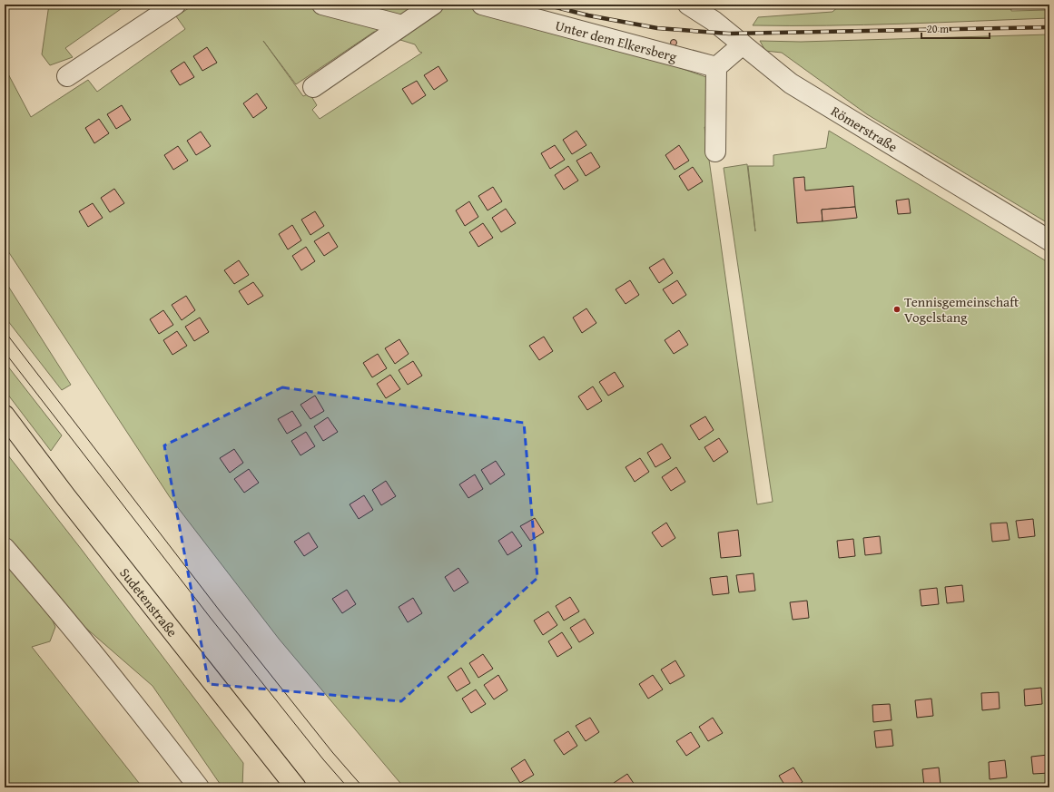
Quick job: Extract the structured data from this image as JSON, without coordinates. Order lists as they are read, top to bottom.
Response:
{
  "streets": {
    "main road": ["Sudetenstraße"],
    "street": ["Unter dem Elkersberg", "Römerstraße"]
  },
  "places": ["Tennisgemeinschaft Vogelstang"],
  "scale_bar": "20 m"
}
